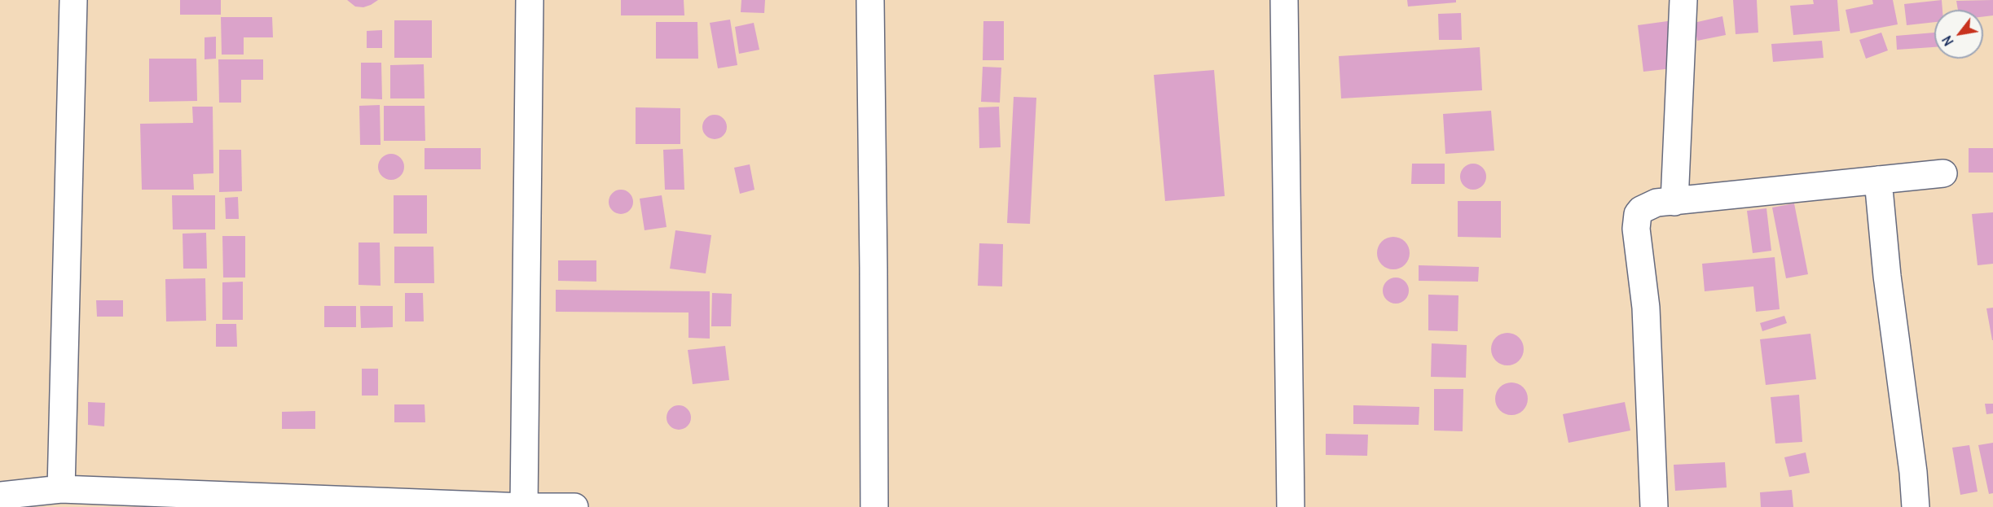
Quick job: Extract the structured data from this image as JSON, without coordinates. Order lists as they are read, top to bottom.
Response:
{
  "north": "bottom left"
}
